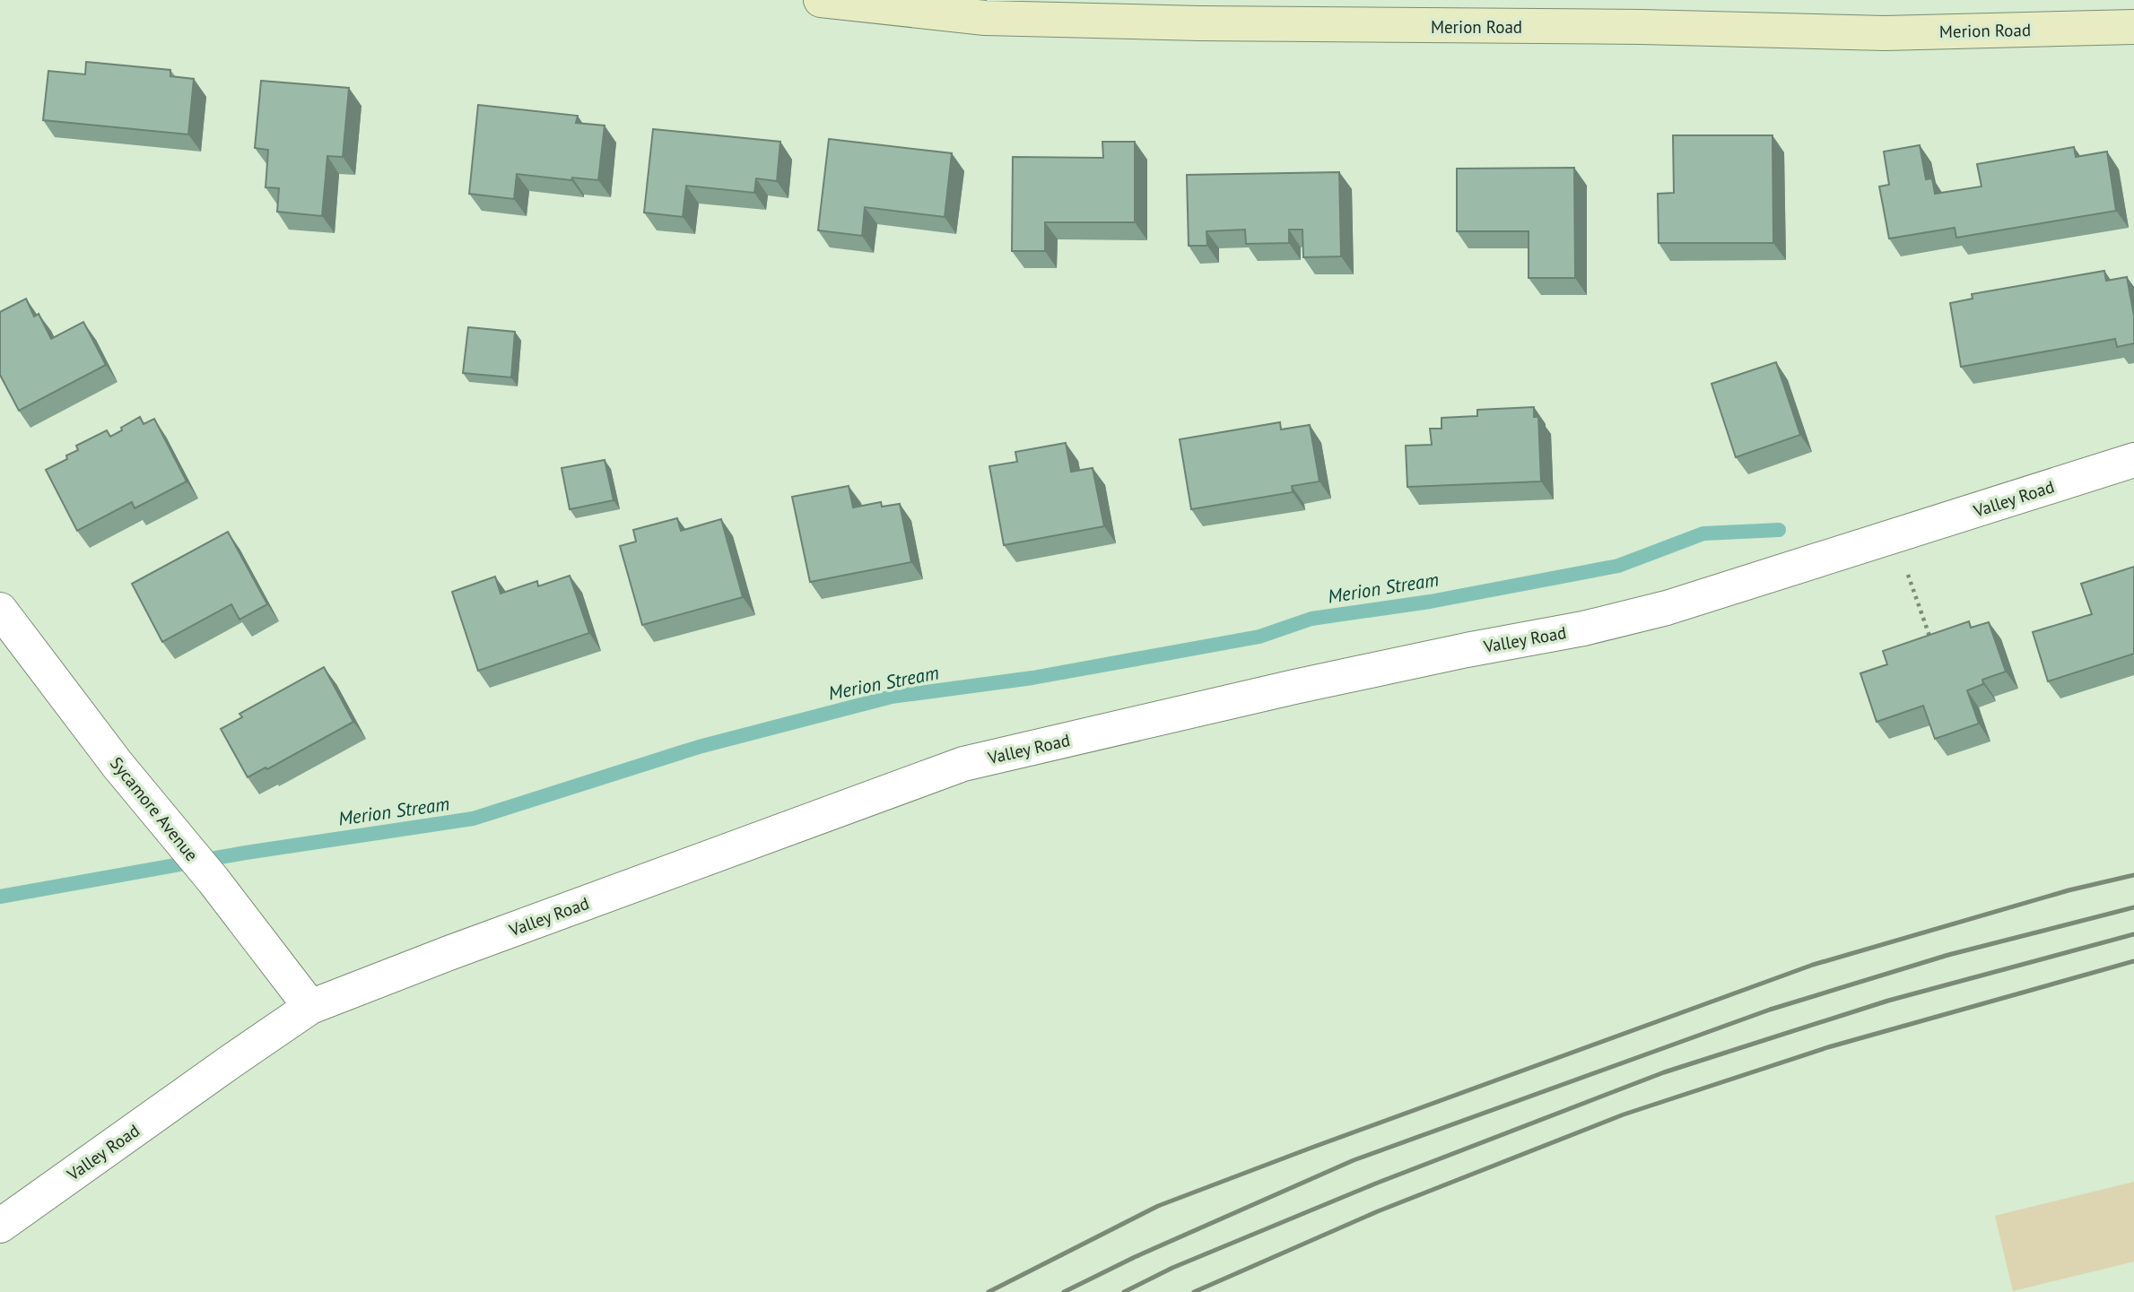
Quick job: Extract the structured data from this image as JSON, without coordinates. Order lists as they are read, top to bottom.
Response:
{
  "streets": {
    "street": ["Merion Road", "Valley Road", "Sycamore Avenue"]
  },
  "crossings": [
    ["Valley Road", "Sycamore Avenue"]
  ],
  "water": ["Merion Stream"]
}
